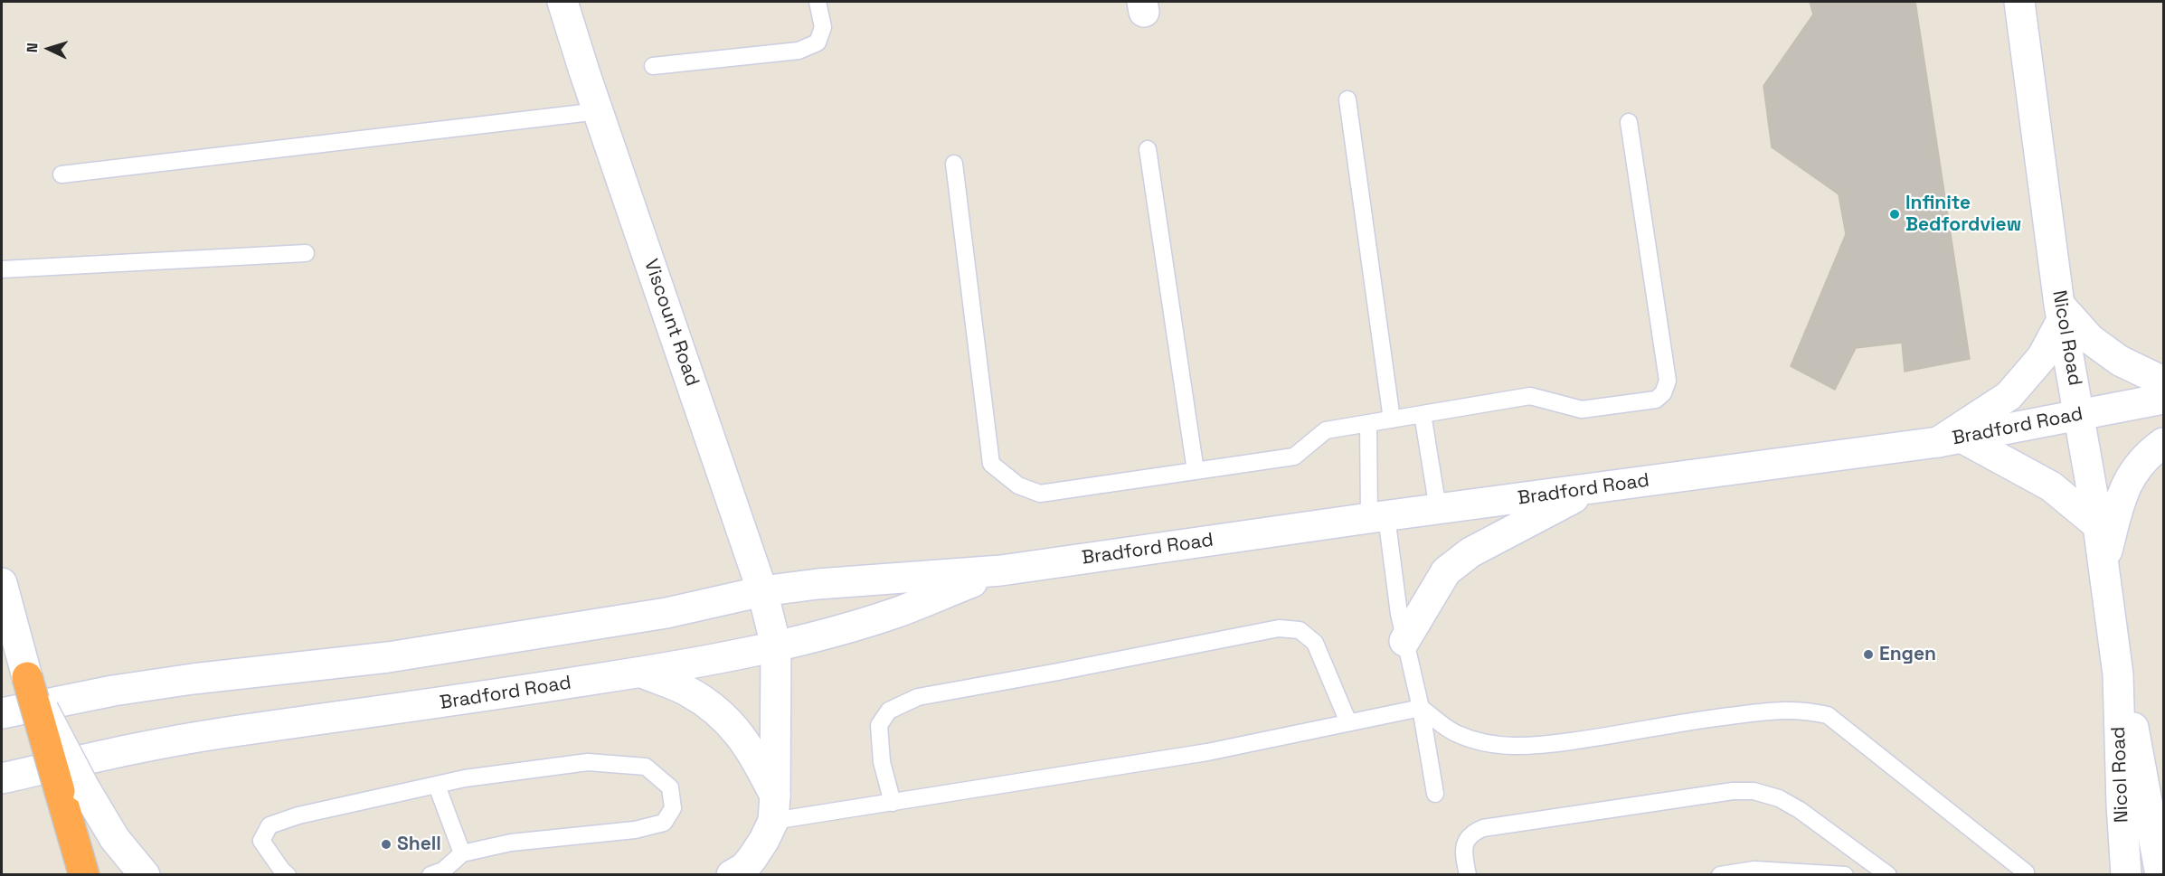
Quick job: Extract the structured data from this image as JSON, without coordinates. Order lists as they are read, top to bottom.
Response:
{
  "streets": {
    "street": ["Viscount Road", "Nicol Road", "Bradford Road"]
  },
  "crossings": [
    ["Viscount Road", "Bradford Road"],
    ["Nicol Road", "Bradford Road"]
  ],
  "places": ["Infinite Bedfordview", "Engen", "Shell"],
  "north": "left"
}
